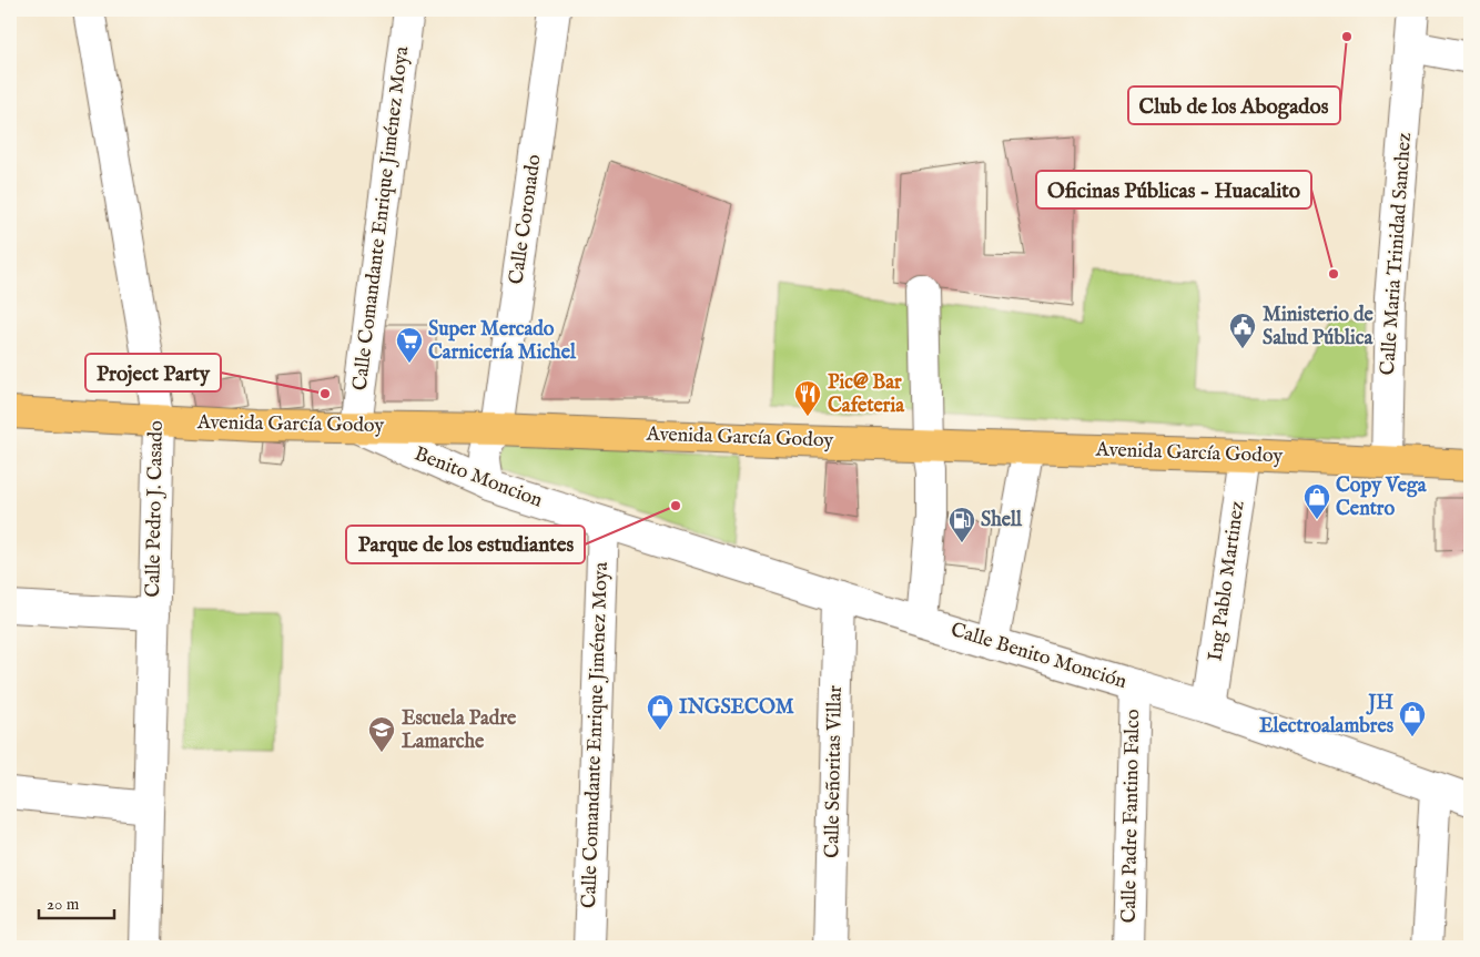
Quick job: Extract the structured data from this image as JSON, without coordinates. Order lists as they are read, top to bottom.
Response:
{
  "streets": {
    "main road": ["Avenida García Godoy"],
    "street": [
      "Calle Comandante Enrique Jiménez Moya",
      "Calle Coronado",
      "Calle Maria Trinidad Sanchez",
      "Benito Moncion",
      "Calle Pedro J. Casado",
      "Ing Pablo Martinez",
      "Calle Benito Monción",
      "Calle Señoritas Villar",
      "Calle Padre Fantino Falco"
    ]
  },
  "crossings": [
    ["Calle Comandante Enrique Jiménez Moya", "Avenida García Godoy"],
    ["Calle Comandante Enrique Jiménez Moya", "Benito Moncion"],
    ["Calle Comandante Enrique Jiménez Moya", "Calle Benito Monción"],
    ["Calle Coronado", "Avenida García Godoy"],
    ["Calle Coronado", "Benito Moncion"],
    ["Calle Maria Trinidad Sanchez", "Avenida García Godoy"],
    ["Avenida García Godoy", "Benito Moncion"],
    ["Avenida García Godoy", "Calle Pedro J. Casado"],
    ["Avenida García Godoy", "Ing Pablo Martinez"],
    ["Benito Moncion", "Calle Benito Monción"],
    ["Ing Pablo Martinez", "Calle Benito Monción"],
    ["Calle Benito Monción", "Calle Señoritas Villar"],
    ["Calle Benito Monción", "Calle Padre Fantino Falco"]
  ],
  "places": {
    "other": [
      "Club de los Abogados",
      "Oficinas Públicas - Huacalito",
      "Project Party",
      "Parque de los estudiantes"
    ],
    "public building": ["Ministerio de Salud Pública"],
    "supermarket": ["Super Mercado Carnicería Michel"],
    "restaurant": ["Pic@ Bar Cafeteria"],
    "shop": ["Copy Vega Centro", "INGSECOM", "JH Electroalambres"],
    "fuel station": ["Shell"],
    "school or university": ["Escuela Padre Lamarche"]
  },
  "scale_bar": "20 m"
}
